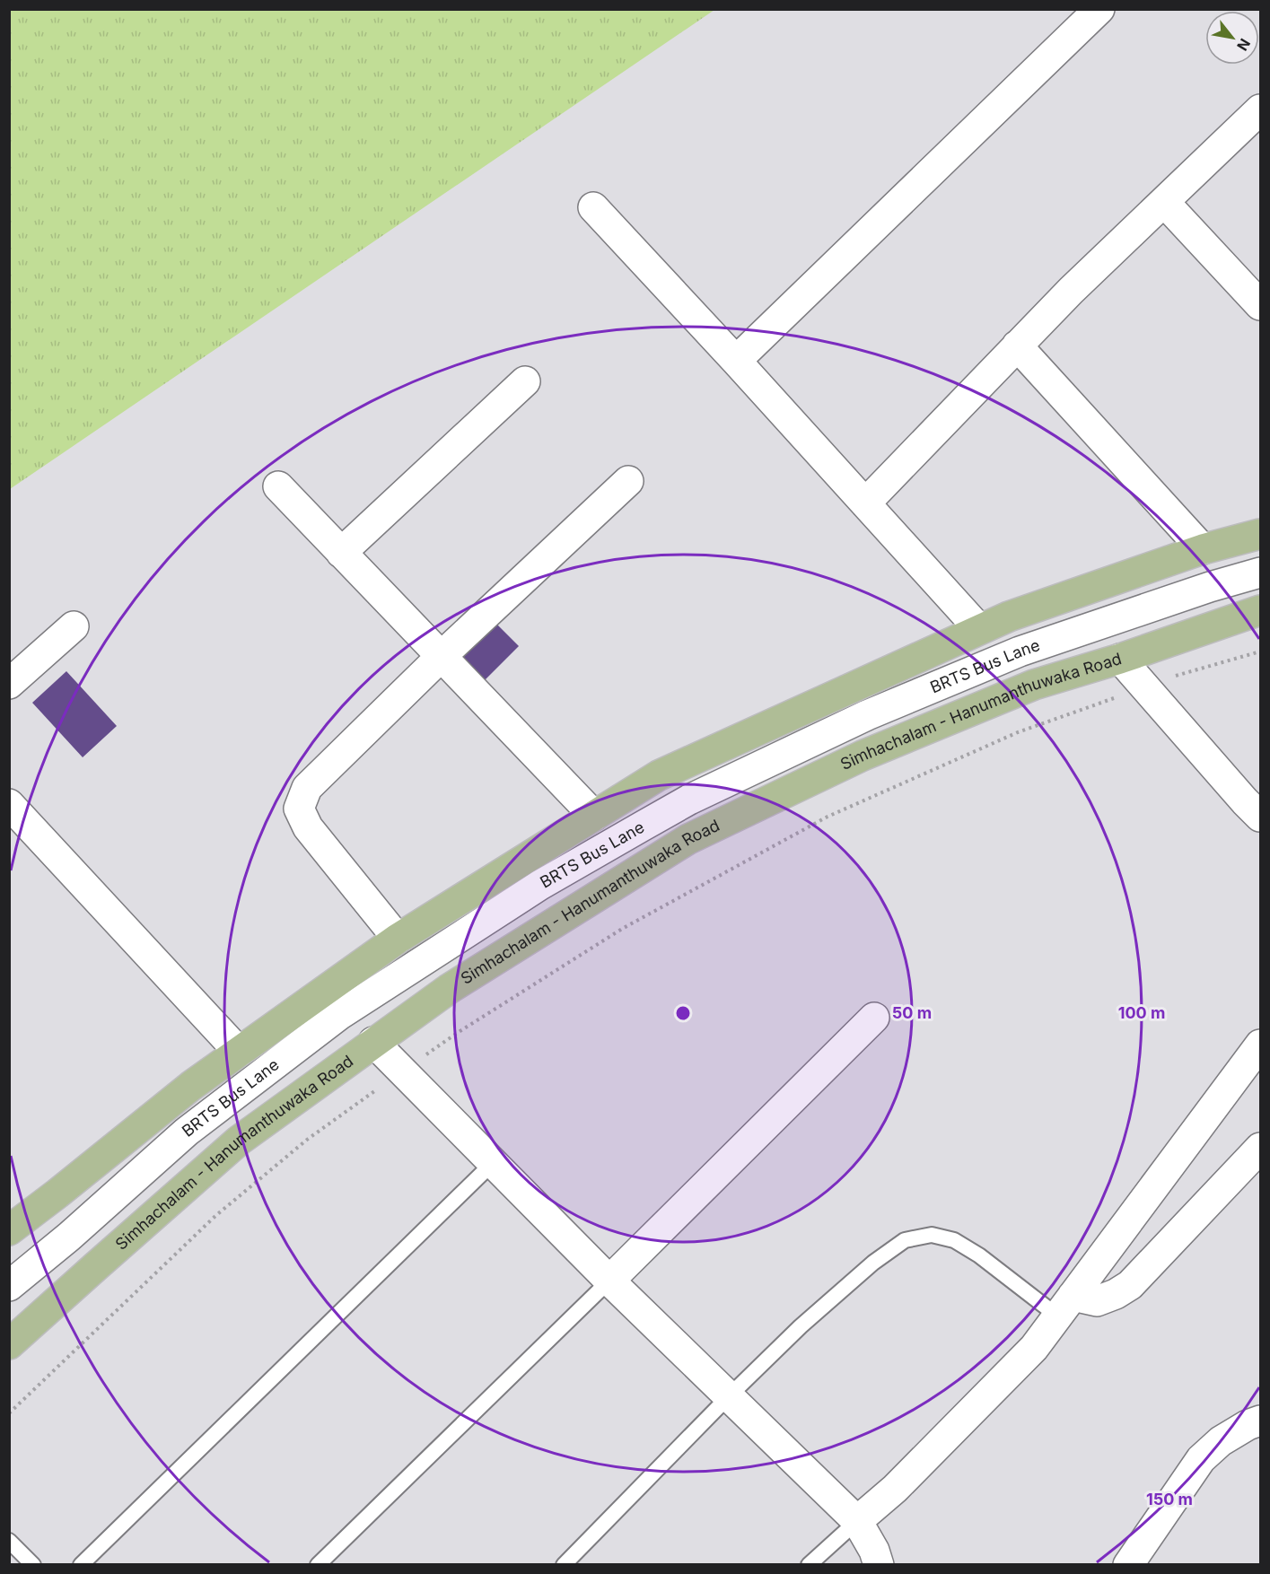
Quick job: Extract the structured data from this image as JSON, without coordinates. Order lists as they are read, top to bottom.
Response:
{
  "streets": {
    "main road": ["Simhachalam - Hanumanthuwaka Road"],
    "street": ["BRTS Bus Lane"]
  },
  "north": "bottom right",
  "rings": ["50 m", "100 m", "150 m"]
}
